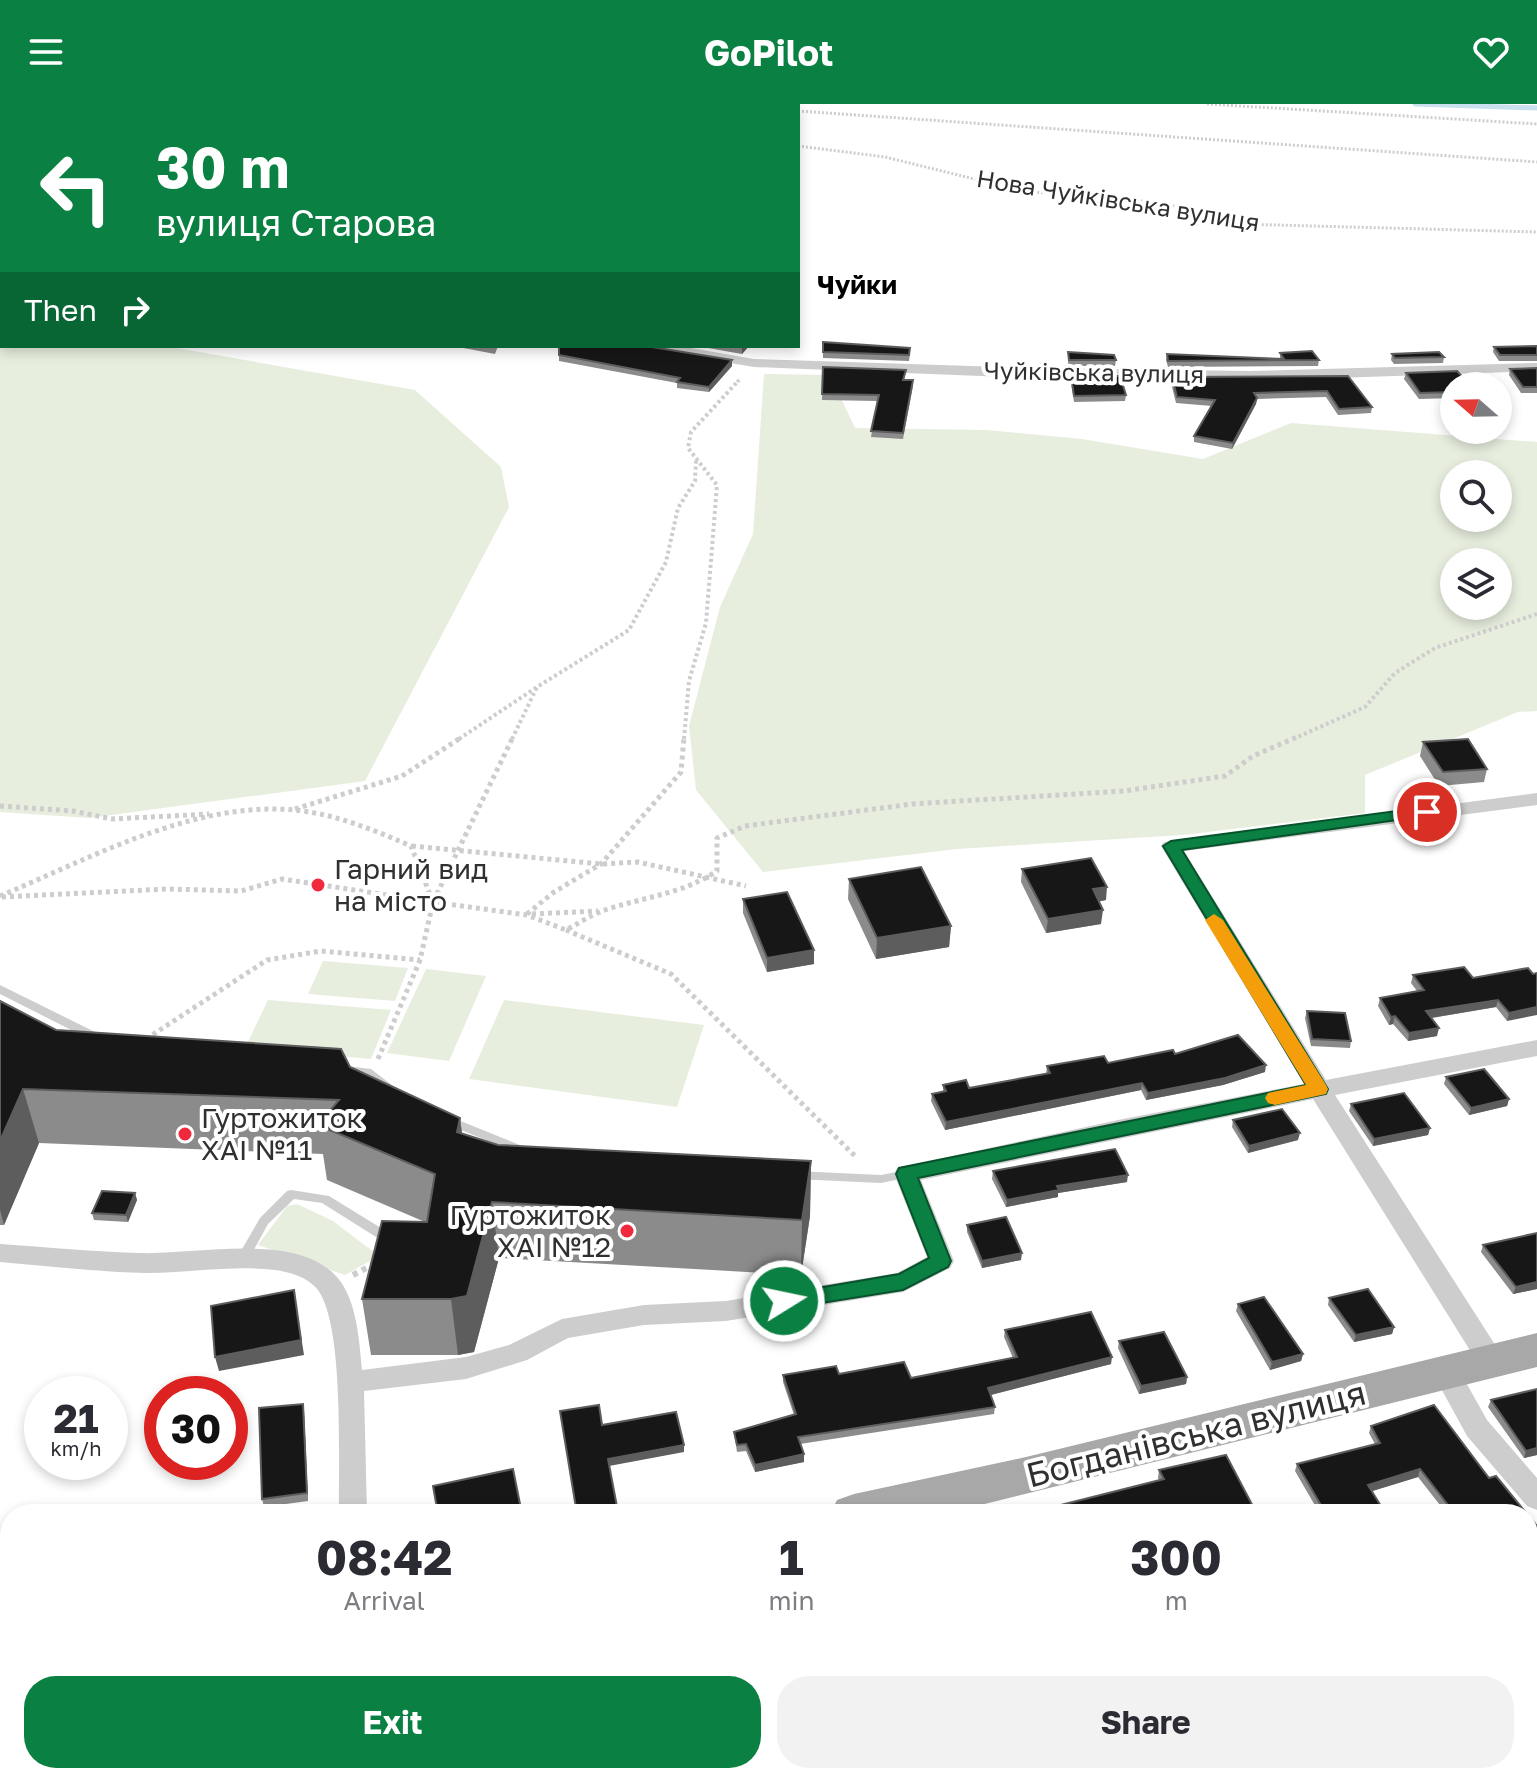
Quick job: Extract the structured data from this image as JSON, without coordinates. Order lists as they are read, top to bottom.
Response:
{
  "streets": {
    "main road": ["Богданівська вулиця"],
    "street": ["Чуйківська вулиця"],
    "path": ["Нова Чуйківська вулиця"]
  },
  "districts": ["Чуйки"],
  "places": ["Гарний вид на місто", "Гуртожиток ХАІ №11", "Гуртожиток ХАІ №12"],
  "north": "left",
  "page": {
    "header": "GoPilot",
    "turn": ["30 m", "вулиця Старова"],
    "then": "Then",
    "speed": "21 km/h",
    "limit": "30",
    "eta": [
      "08:42",
      "Arrival",
      "1",
      "min",
      "300",
      "m"
    ],
    "buttons": ["Exit", "Share"]
  }
}
